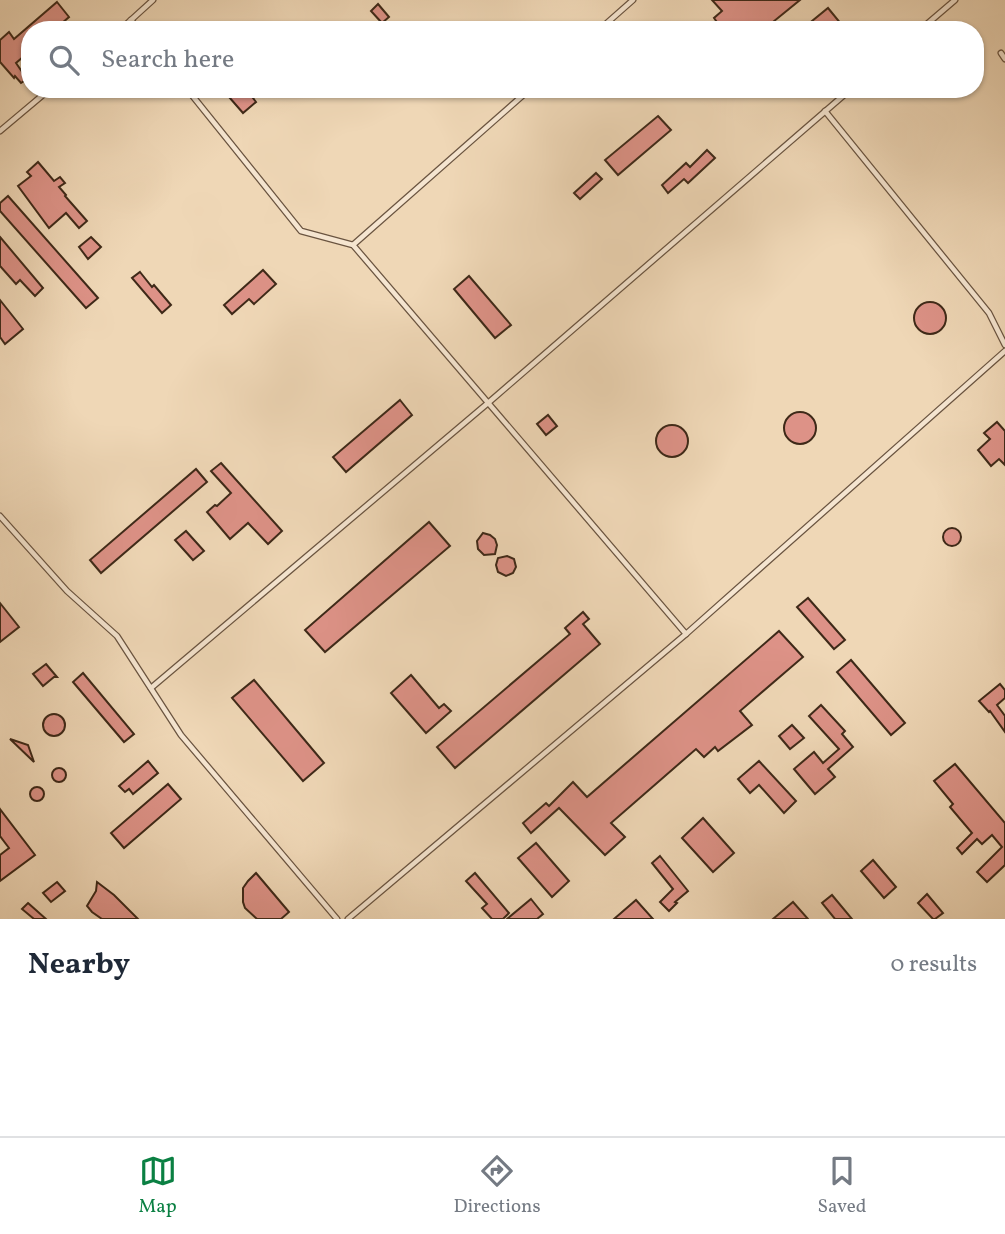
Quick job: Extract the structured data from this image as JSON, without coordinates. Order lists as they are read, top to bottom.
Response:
{
  "page": {
    "search": "Search here",
    "heading": ["Nearby", "0 results"],
    "nav": ["Map", "Directions", "Saved"]
  }
}
